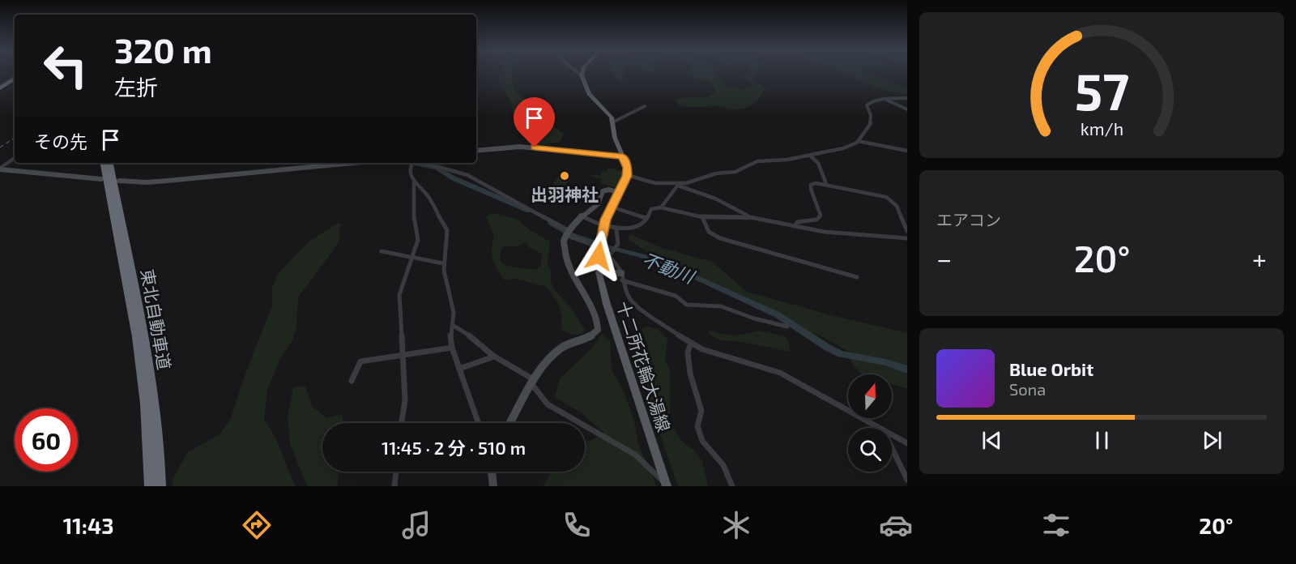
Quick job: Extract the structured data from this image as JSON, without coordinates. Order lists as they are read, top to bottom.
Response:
{
  "streets": {
    "highway": ["東北自動車道"],
    "main road": ["十二所花輪大湯線"]
  },
  "water": ["不動川"],
  "places": ["出羽神社"],
  "north": "top",
  "page": {
    "turn": ["320 m", "左折"],
    "then": "その先",
    "tile": "エアコン",
    "heat": ["−", "20°", "+"],
    "song": ["Blue Orbit", "Sona"],
    "limit": "60",
    "trip": "11:45 · 2 分 · 510 m",
    "tabs": ["11:43", "20°"],
    "gauge": ["57", "km/h"]
  }
}
